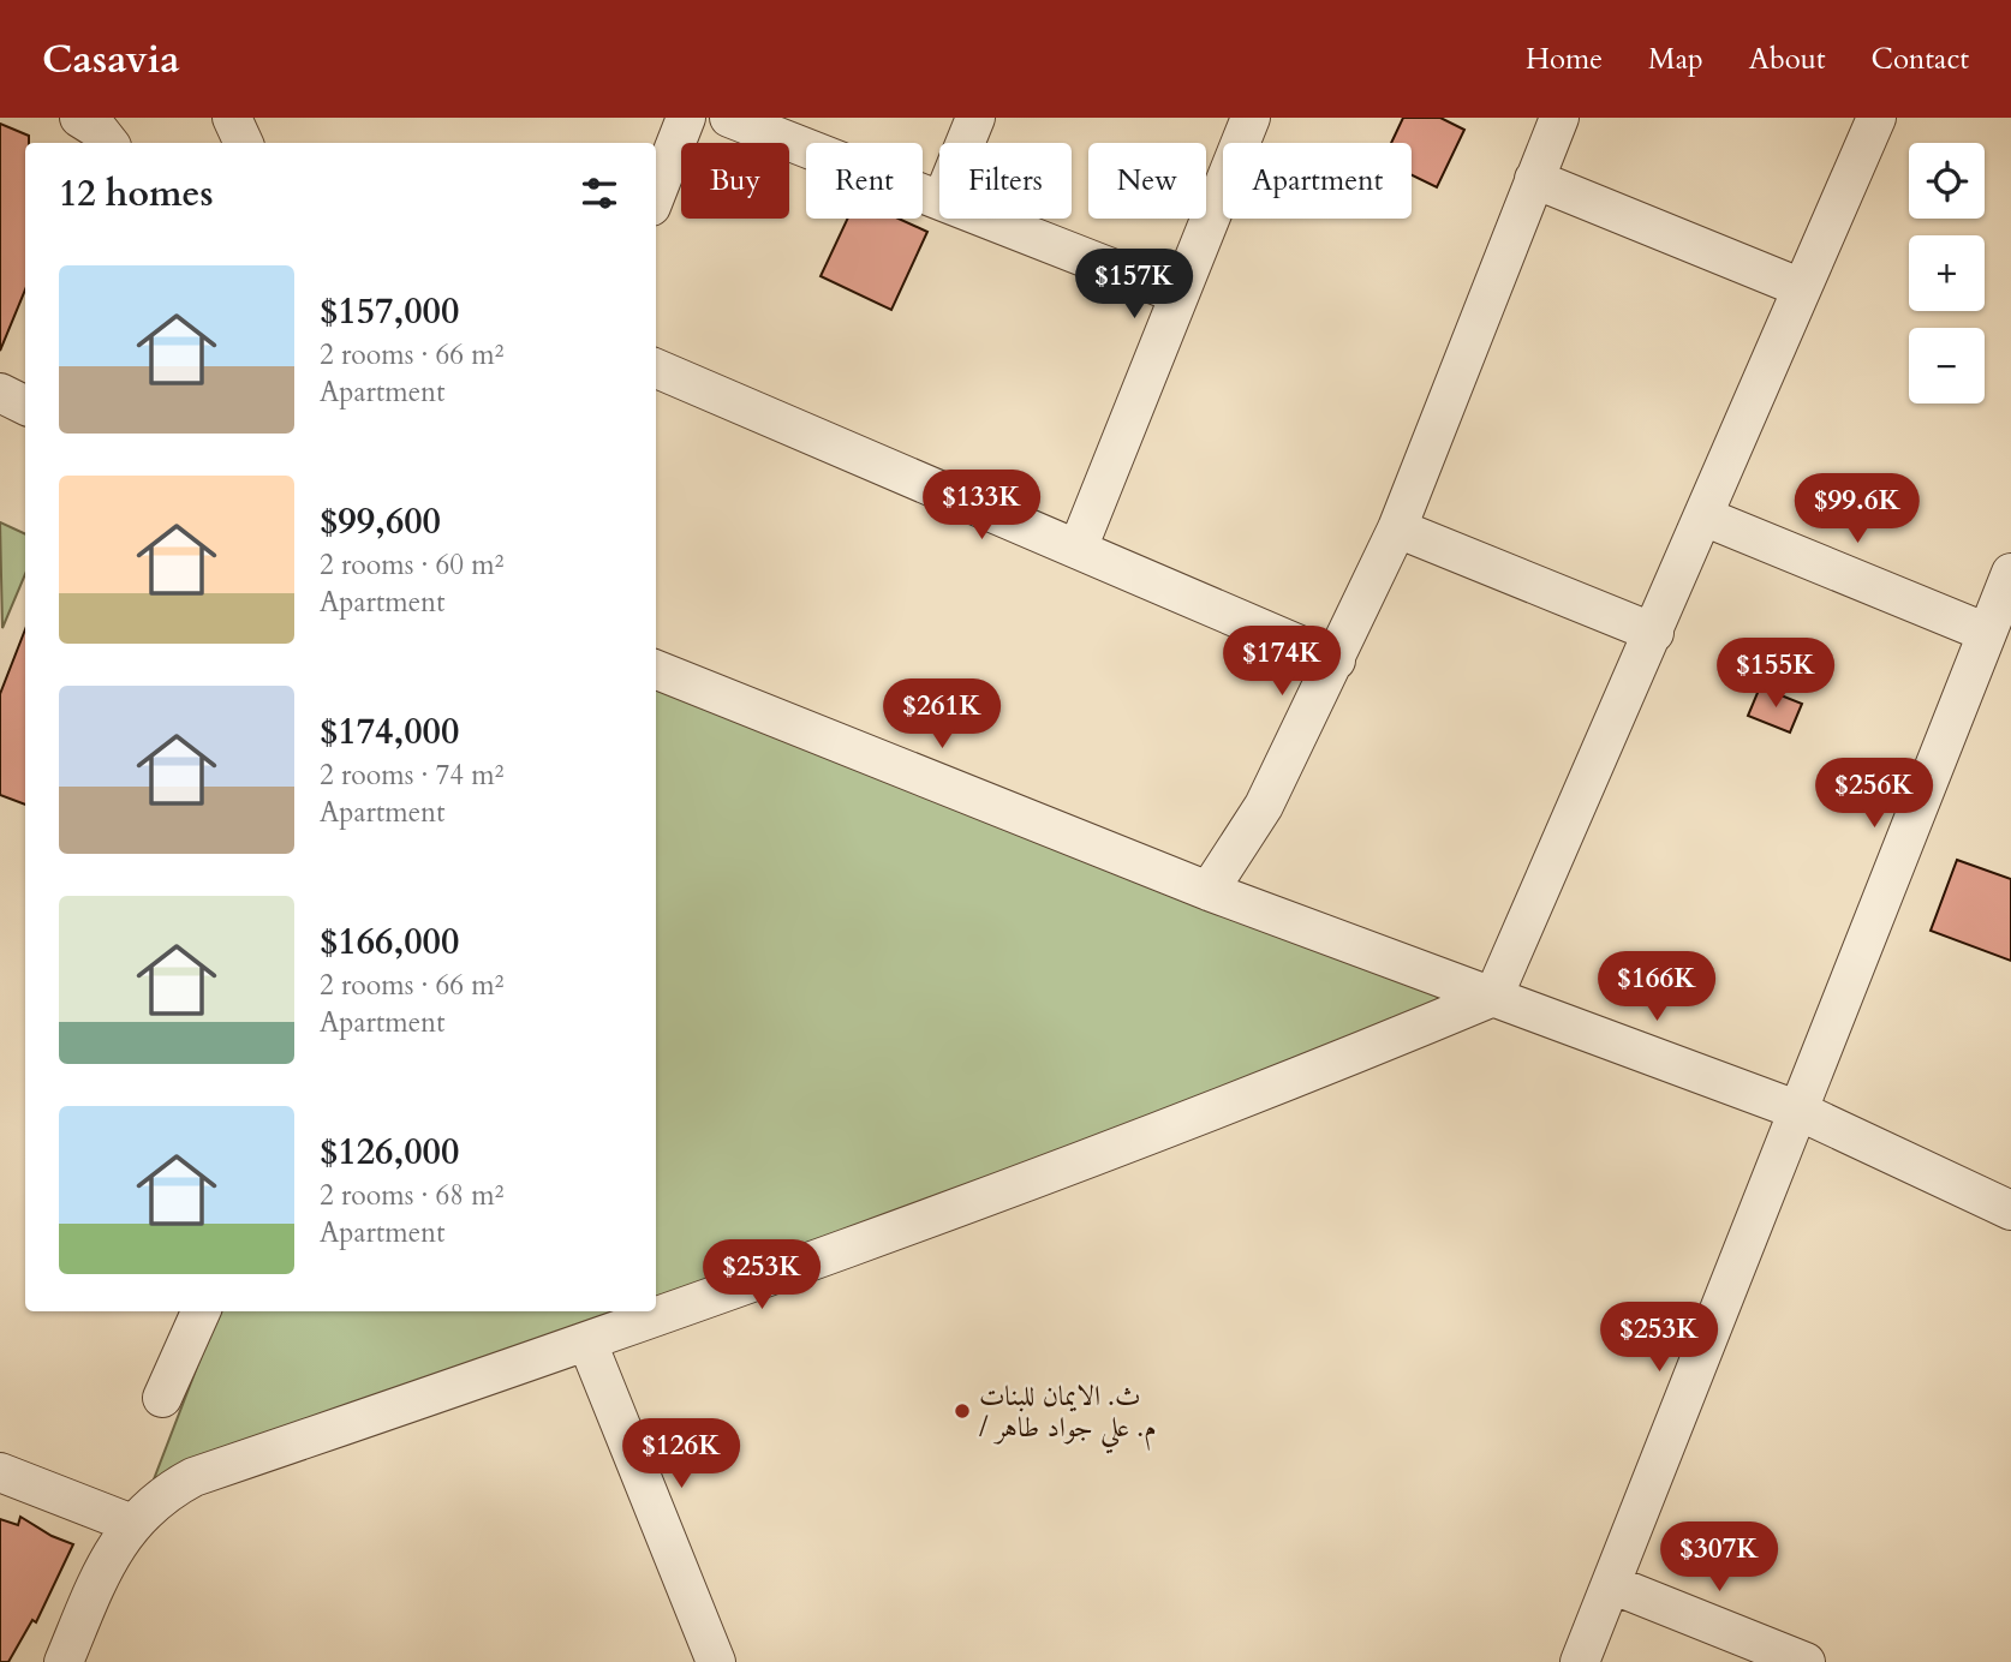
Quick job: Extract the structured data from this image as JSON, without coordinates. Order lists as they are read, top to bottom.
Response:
{
  "places": ["ث. الايمان للبنات / م. علي جواد طاهر"],
  "page": {
    "header": "Casavia",
    "nav": [
      "Home",
      "Map",
      "About",
      "Contact"
    ],
    "map_buttons": ["+", "−"],
    "chip": [
      "Buy",
      "Rent",
      "Filters",
      "New",
      "Apartment"
    ],
    "heading": "12 homes",
    "list": [
      {
        "name": "$157,000",
        "note": "2 rooms · 66 m² · Apartment"
      },
      {
        "name": "$99,600",
        "note": "2 rooms · 60 m² · Apartment"
      },
      {
        "name": "$174,000",
        "note": "2 rooms · 74 m² · Apartment"
      },
      {
        "name": "$166,000",
        "note": "2 rooms · 66 m² · Apartment"
      },
      {
        "name": "$126,000",
        "note": "2 rooms · 68 m² · Apartment"
      }
    ],
    "price": [
      "$157K",
      "$133K",
      "$99.6K",
      "$174K",
      "$155K",
      "$261K",
      "$256K",
      "$166K",
      "$253K",
      "$253K",
      "$126K",
      "$307K"
    ]
  }
}
